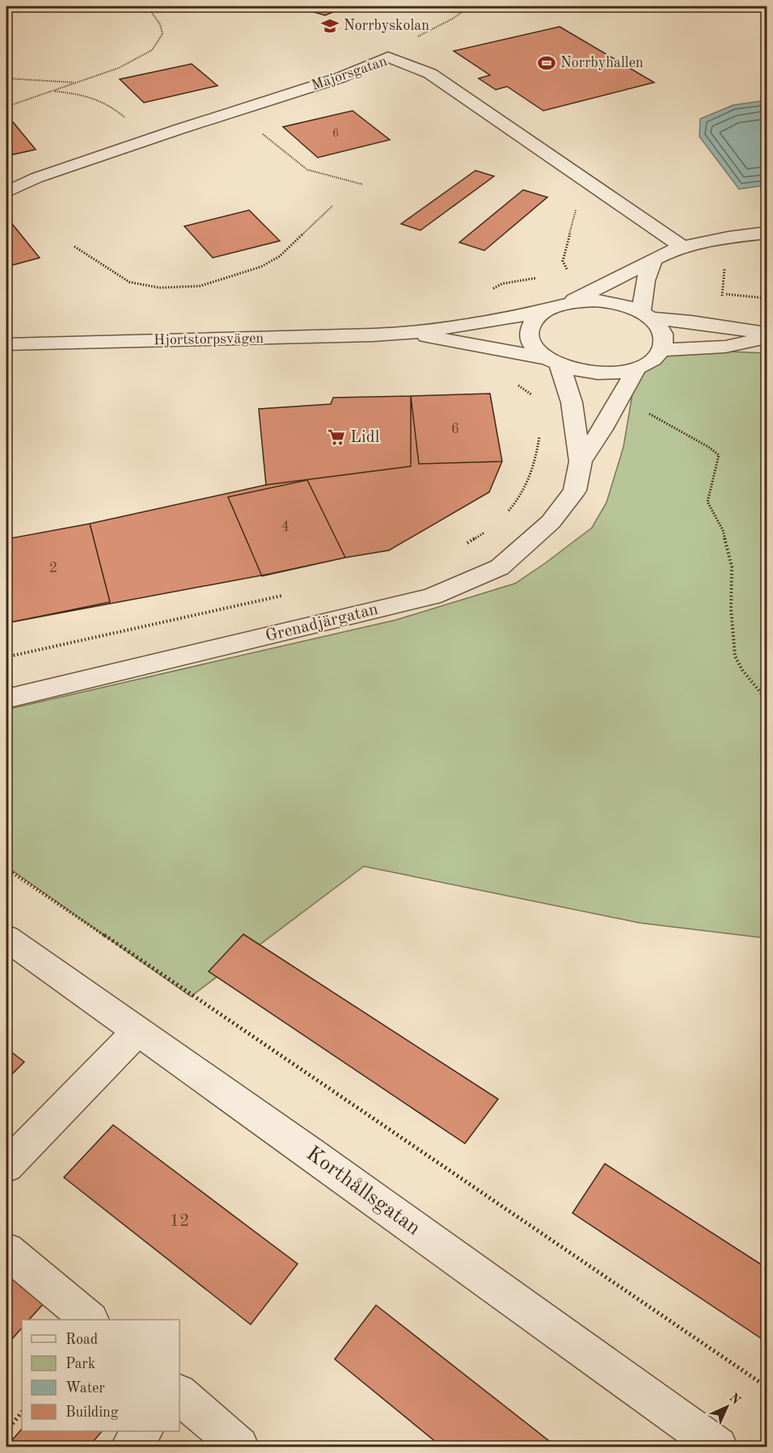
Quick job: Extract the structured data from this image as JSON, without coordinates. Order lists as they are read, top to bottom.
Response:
{
  "streets": {
    "street": [
      "Majorsgatan",
      "Hjortstorpsvägen",
      "Grenadjärgatan",
      "Korthållsgatan"
    ]
  },
  "crossings": [
    ["Hjortstorpsvägen", "Grenadjärgatan"]
  ],
  "places": {
    "school or university": ["Norrbyskolan"],
    "sports": ["Norrbyhallen"],
    "supermarket": ["Lidl"]
  },
  "house_numbers": [
    "6",
    "6",
    "4",
    "2",
    "12"
  ],
  "legend": [
    "Road",
    "Park",
    "Water",
    "Building"
  ],
  "north": "top right"
}
